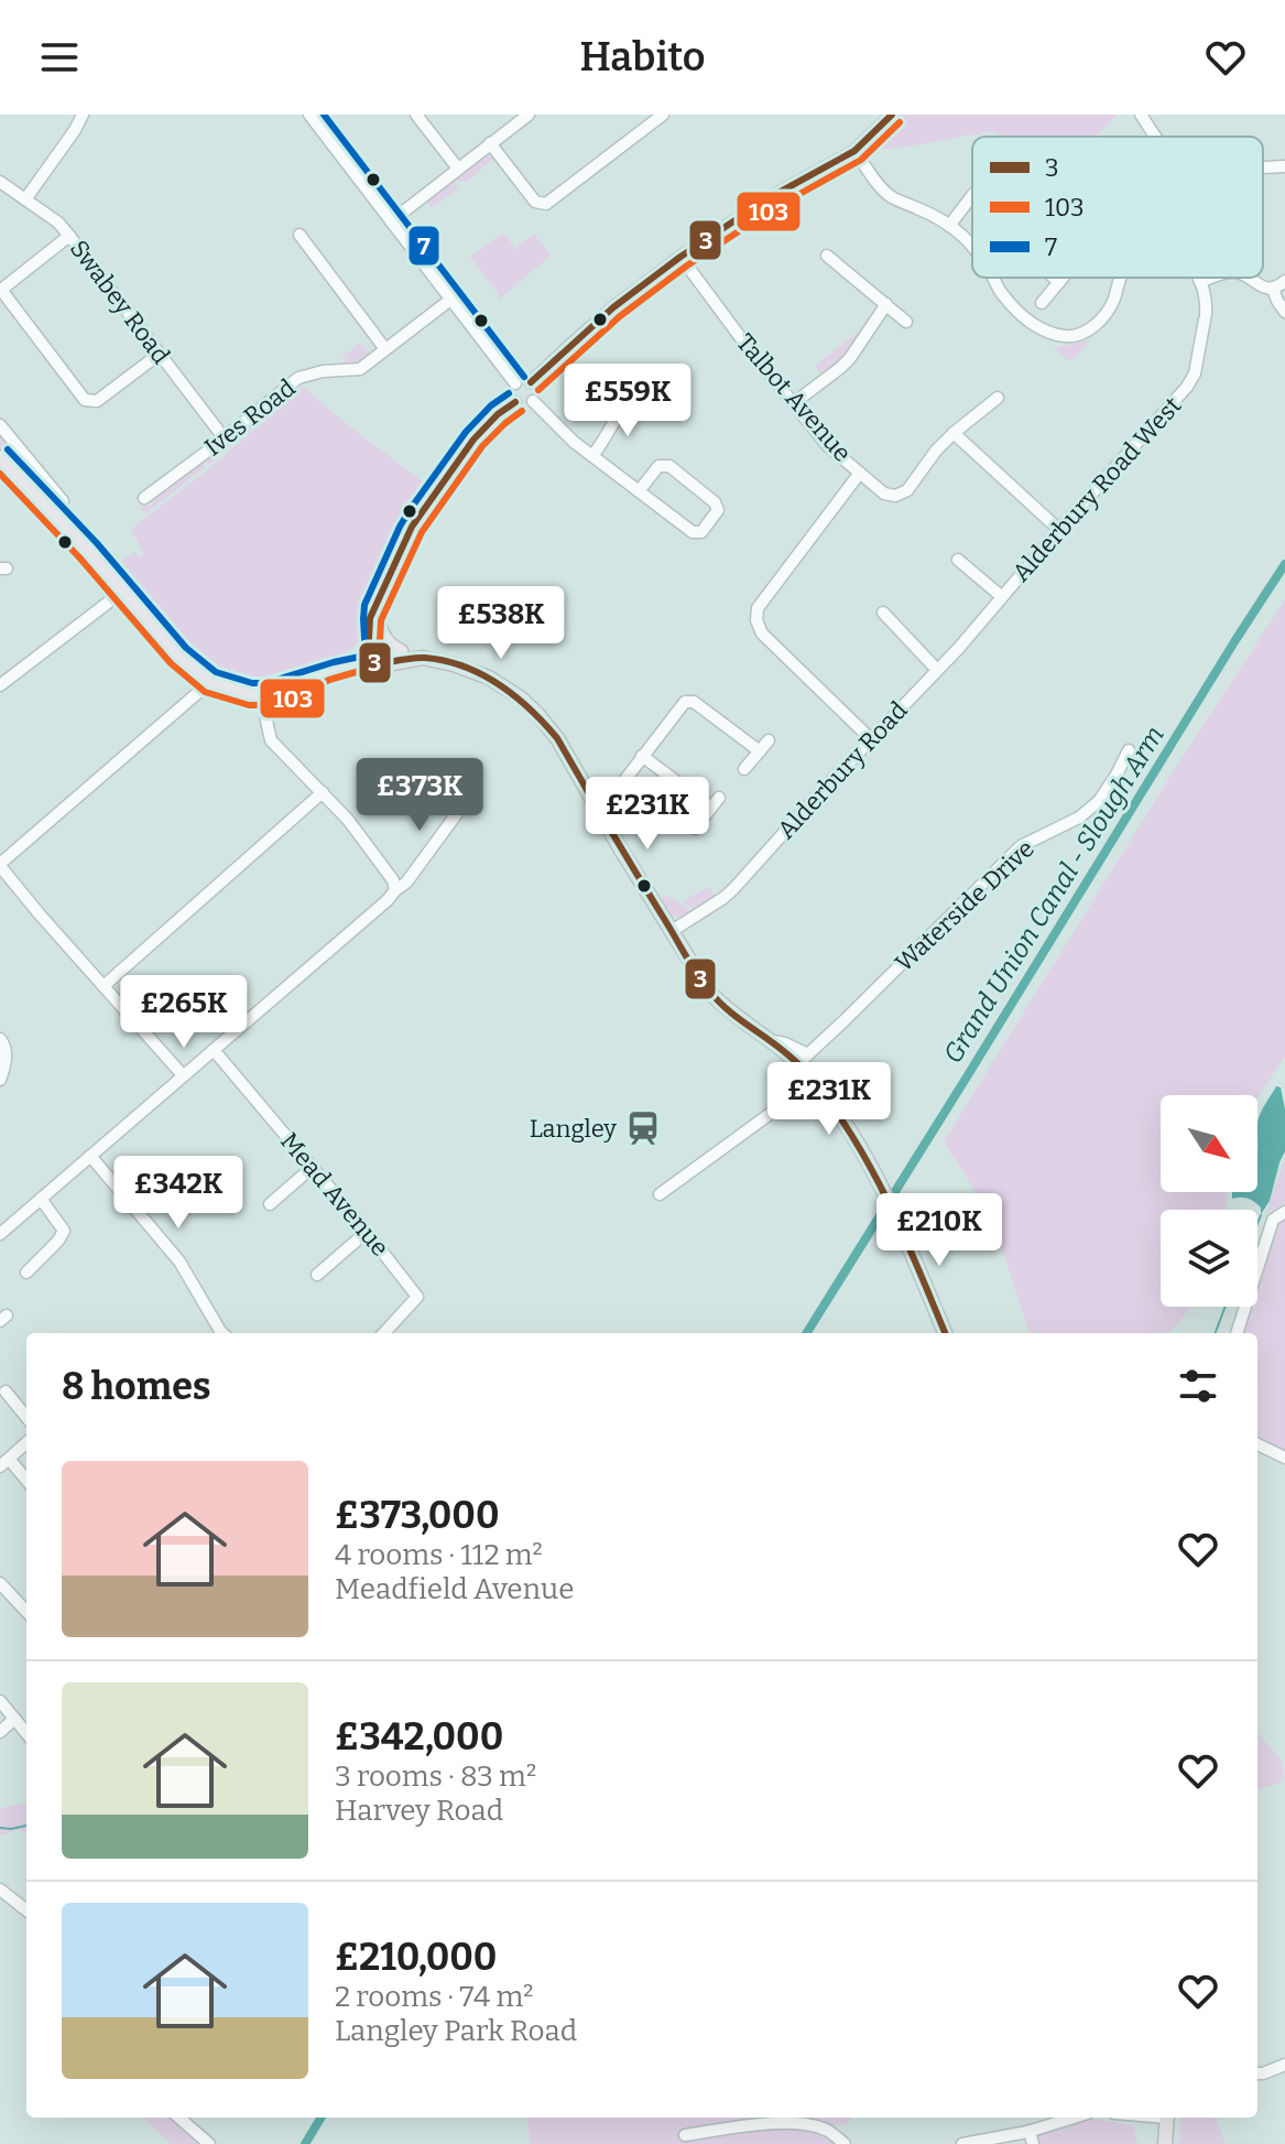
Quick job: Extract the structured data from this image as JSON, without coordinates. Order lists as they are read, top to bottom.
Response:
{
  "streets": {
    "street": [
      "Swabey Road",
      "Talbot Avenue",
      "Ives Road",
      "Alderbury Road West",
      "Alderbury Road",
      "Waterside Drive",
      "Mead Avenue"
    ]
  },
  "crossings": [
    ["Swabey Road", "Ives Road"],
    ["Alderbury Road West", "Alderbury Road"]
  ],
  "water": ["Grand Union Canal - Slough Arm"],
  "places": {
    "station": ["Langley"]
  },
  "lines": ["transit line 3", "transit line 7", "transit line 103"],
  "legend": ["3", "103", "7"],
  "north": "bottom right",
  "page": {
    "header": "Habito",
    "price": [
      "£559K",
      "£538K",
      "£373K",
      "£231K",
      "£265K",
      "£231K",
      "£342K",
      "£210K"
    ],
    "heading": "8 homes",
    "list": [
      {
        "name": "£373,000",
        "note": "4 rooms · 112 m² · Meadfield Avenue"
      },
      {
        "name": "£342,000",
        "note": "3 rooms · 83 m² · Harvey Road"
      },
      {
        "name": "£210,000",
        "note": "2 rooms · 74 m² · Langley Park Road"
      }
    ]
  }
}
